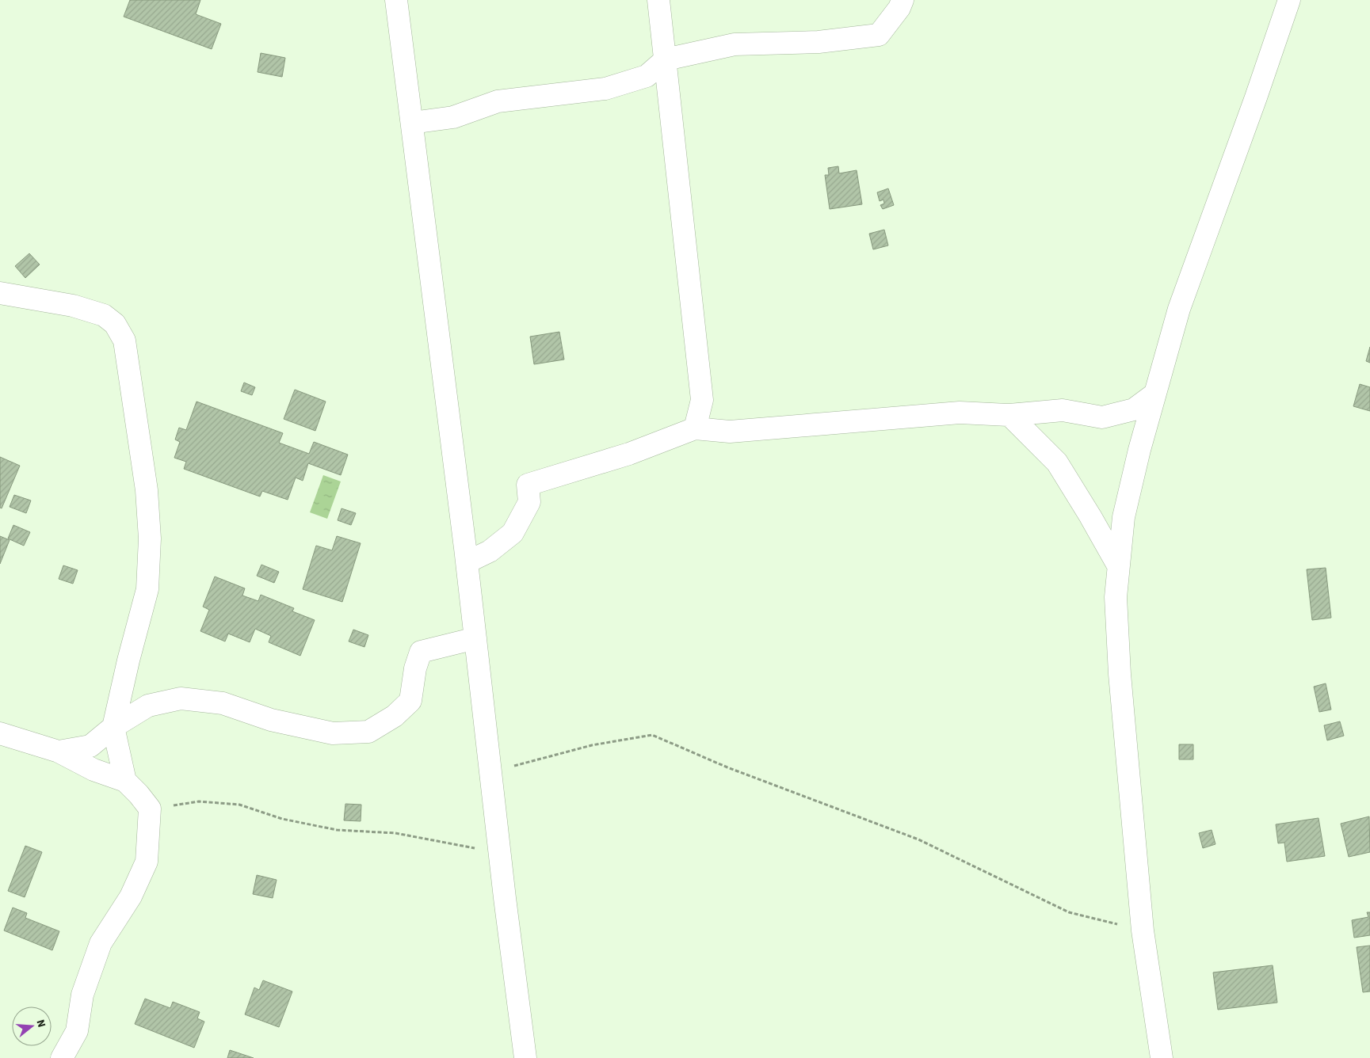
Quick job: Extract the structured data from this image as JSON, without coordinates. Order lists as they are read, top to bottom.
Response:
{
  "north": "right"
}
